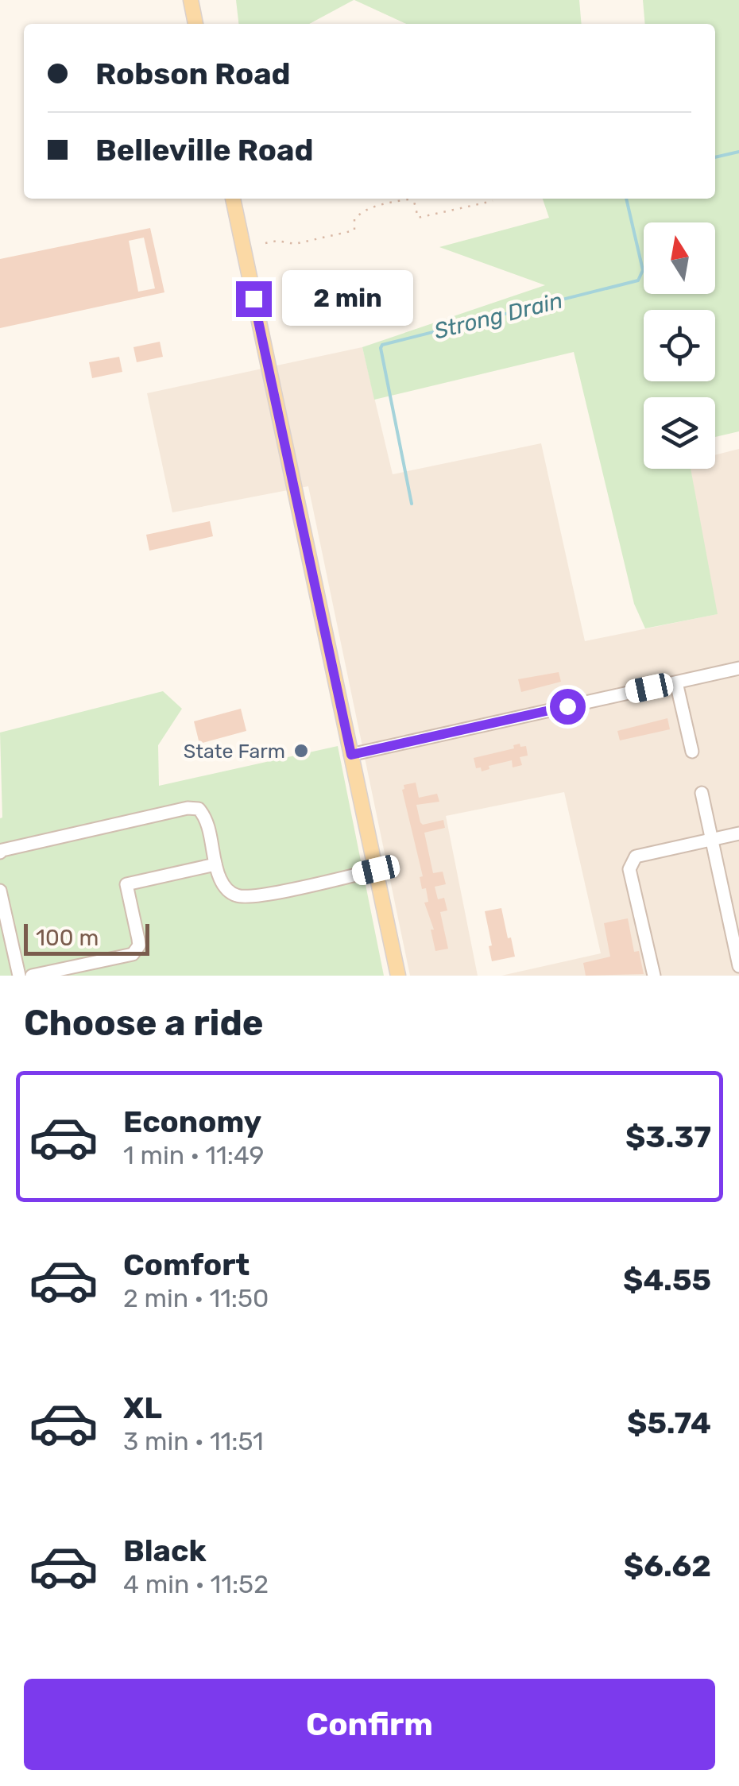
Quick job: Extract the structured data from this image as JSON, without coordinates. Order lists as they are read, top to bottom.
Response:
{
  "water": ["Strong Drain"],
  "places": ["State Farm"],
  "scale_bar": "100 m",
  "north": "top",
  "page": {
    "banner": ["Robson Road", "Belleville Road"],
    "bubble": "2 min",
    "scale": "100 m",
    "heading": "Choose a ride",
    "list": [
      {
        "name": "Economy",
        "note": "1 min · 11:49",
        "value": "$3.37"
      },
      {
        "name": "Comfort",
        "note": "2 min · 11:50",
        "value": "$4.55"
      },
      {
        "name": "XL",
        "note": "3 min · 11:51",
        "value": "$5.74"
      },
      {
        "name": "Black",
        "note": "4 min · 11:52",
        "value": "$6.62"
      }
    ],
    "buttons": "Confirm"
  }
}
